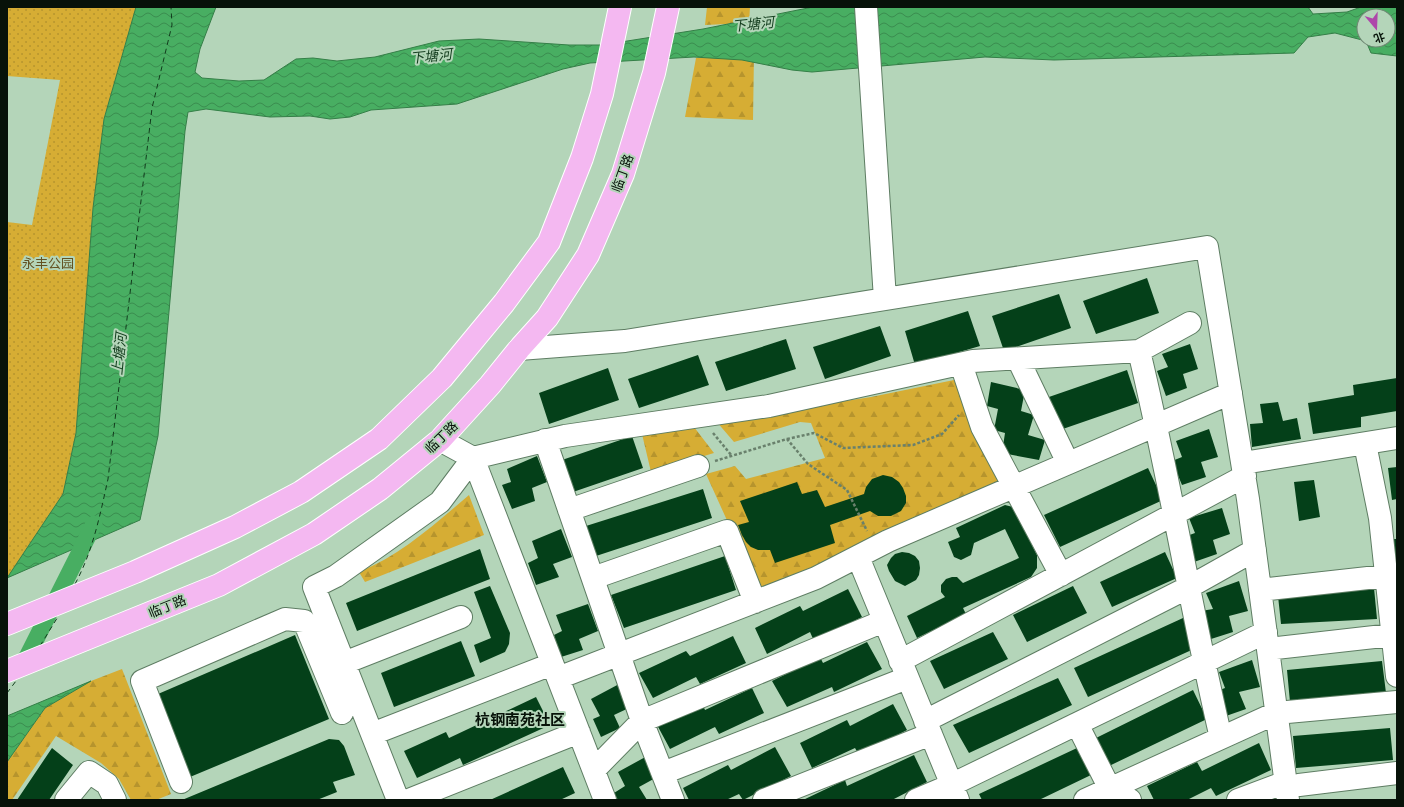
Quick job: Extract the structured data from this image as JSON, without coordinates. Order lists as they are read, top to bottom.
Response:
{
  "streets": {
    "main road": ["临丁路"]
  },
  "districts": ["杭钢南苑社区"],
  "water": ["下塘河", "上塘河"],
  "parks": ["永丰公园"],
  "north": "bottom"
}
